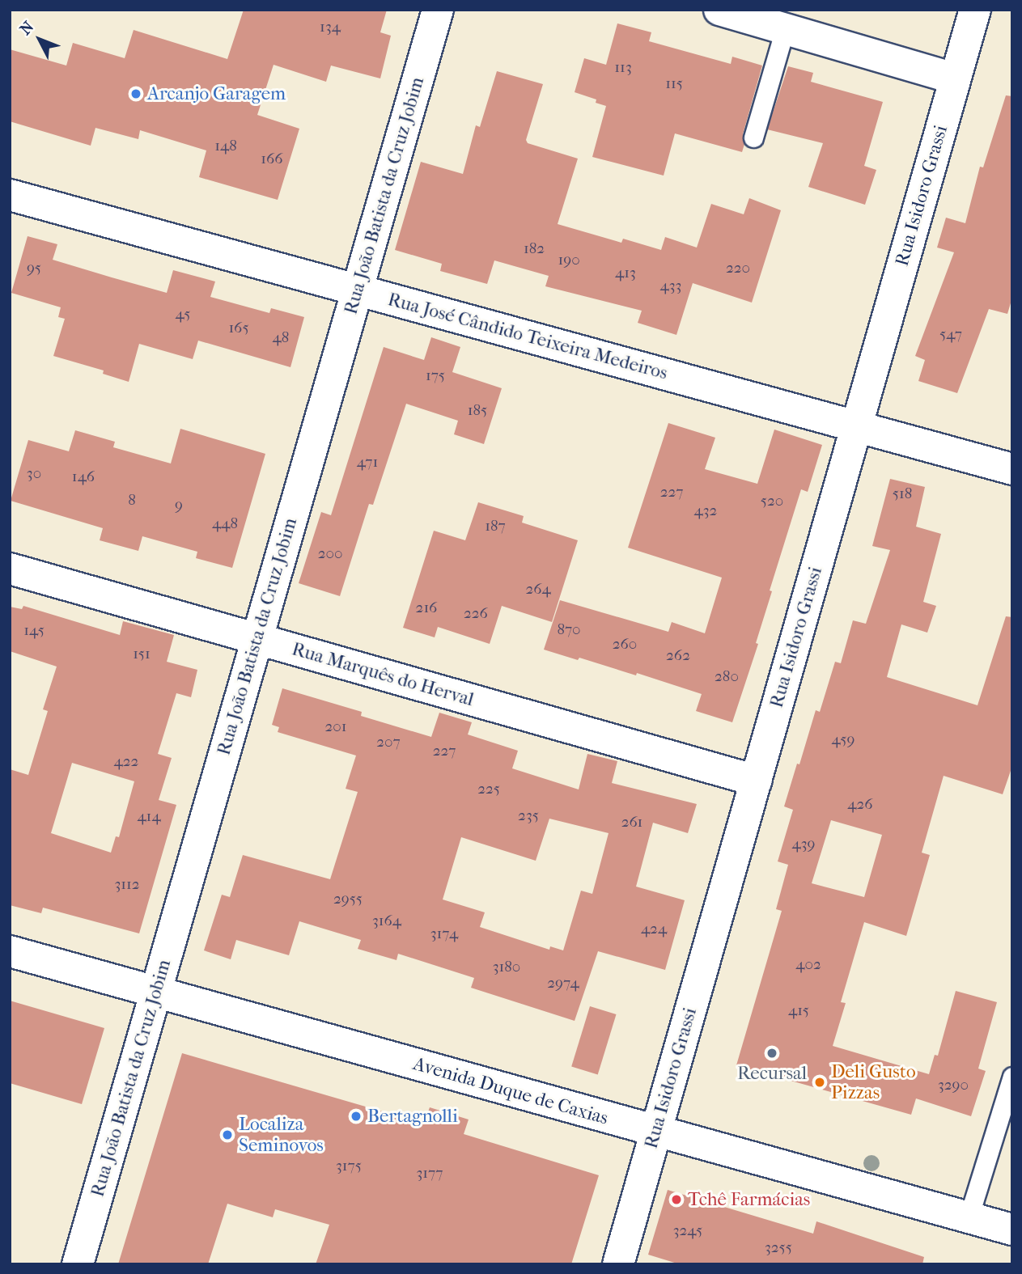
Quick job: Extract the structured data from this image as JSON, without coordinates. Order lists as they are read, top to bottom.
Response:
{
  "streets": {
    "street": [
      "Rua João Batista da Cruz Jobim",
      "Rua Isidoro Grassi",
      "Rua José Cândido Teixeira Medeiros",
      "Rua Marquês do Herval",
      "Avenida Duque de Caxias"
    ]
  },
  "crossings": [
    ["Rua João Batista da Cruz Jobim", "Rua José Cândido Teixeira Medeiros"],
    ["Rua João Batista da Cruz Jobim", "Rua Marquês do Herval"],
    ["Rua João Batista da Cruz Jobim", "Avenida Duque de Caxias"],
    ["Rua Isidoro Grassi", "Rua José Cândido Teixeira Medeiros"],
    ["Rua Isidoro Grassi", "Rua Marquês do Herval"],
    ["Rua Isidoro Grassi", "Avenida Duque de Caxias"]
  ],
  "places": [
    "Arcanjo Garagem",
    "Recursal",
    "Deli Gusto Pizzas",
    "Bertagnolli",
    "Localiza Seminovos",
    "Tchê Farmácias"
  ],
  "house_numbers": [
    "134",
    "113",
    "115",
    "148",
    "166",
    "182",
    "190",
    "95",
    "220",
    "413",
    "433",
    "45",
    "165",
    "547",
    "48",
    "175",
    "185",
    "471",
    "30",
    "146",
    "227",
    "518",
    "8",
    "520",
    "9",
    "432",
    "448",
    "187",
    "200",
    "264",
    "216",
    "226",
    "870",
    "145",
    "260",
    "151",
    "262",
    "280",
    "201",
    "459",
    "207",
    "227",
    "422",
    "225",
    "426",
    "235",
    "414",
    "261",
    "439",
    "3112",
    "2955",
    "3164",
    "424",
    "3174",
    "402",
    "3180",
    "2974",
    "415",
    "3290",
    "3175",
    "3177",
    "3245",
    "3255"
  ],
  "north": "top left"
}
